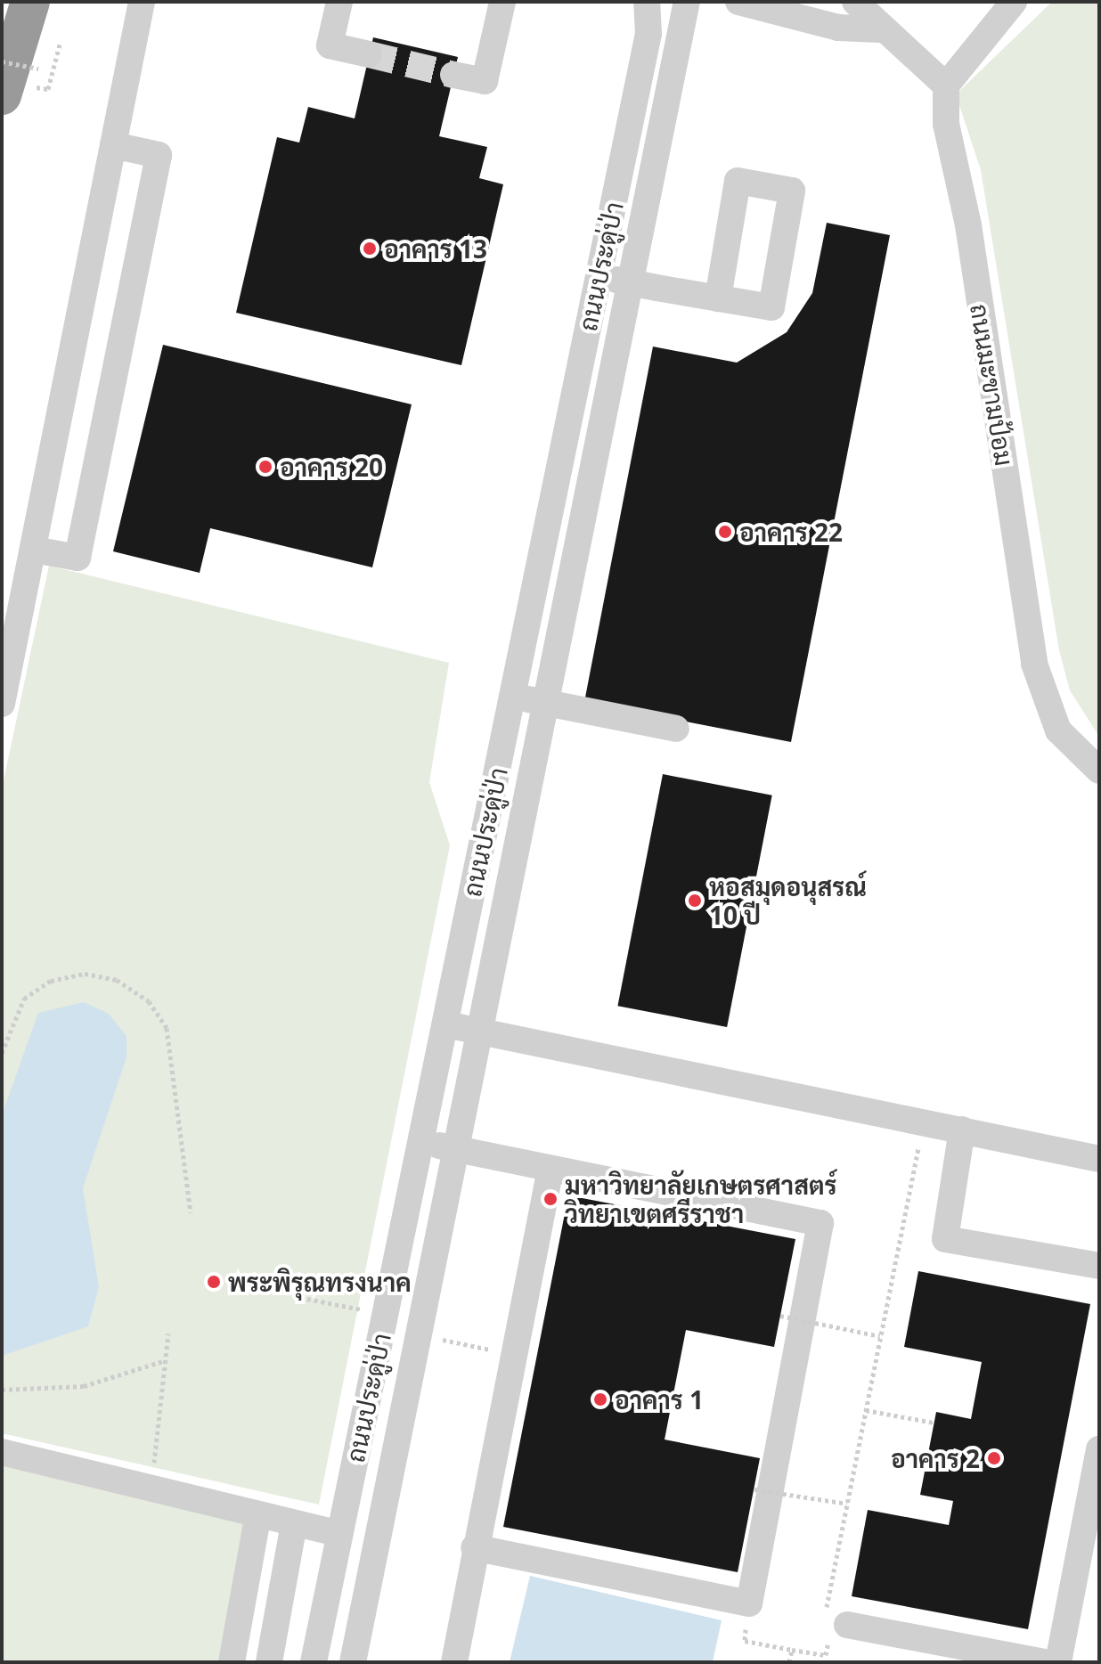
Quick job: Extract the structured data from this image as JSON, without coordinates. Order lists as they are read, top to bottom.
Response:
{
  "streets": {
    "street": ["ถนนประดู่ป่า", "ถนนมะขามป้อม"]
  },
  "places": [
    "อาคาร 13",
    "อาคาร 20",
    "อาคาร 22",
    "หอสมุดอนุสรณ์ 10 ปี",
    "มหาวิทยาลัยเกษตรศาสตร์ วิทยาเขตศรีราชา",
    "พระพิรุณทรงนาค",
    "อาคาร 1",
    "อาคาร 2"
  ]
}
